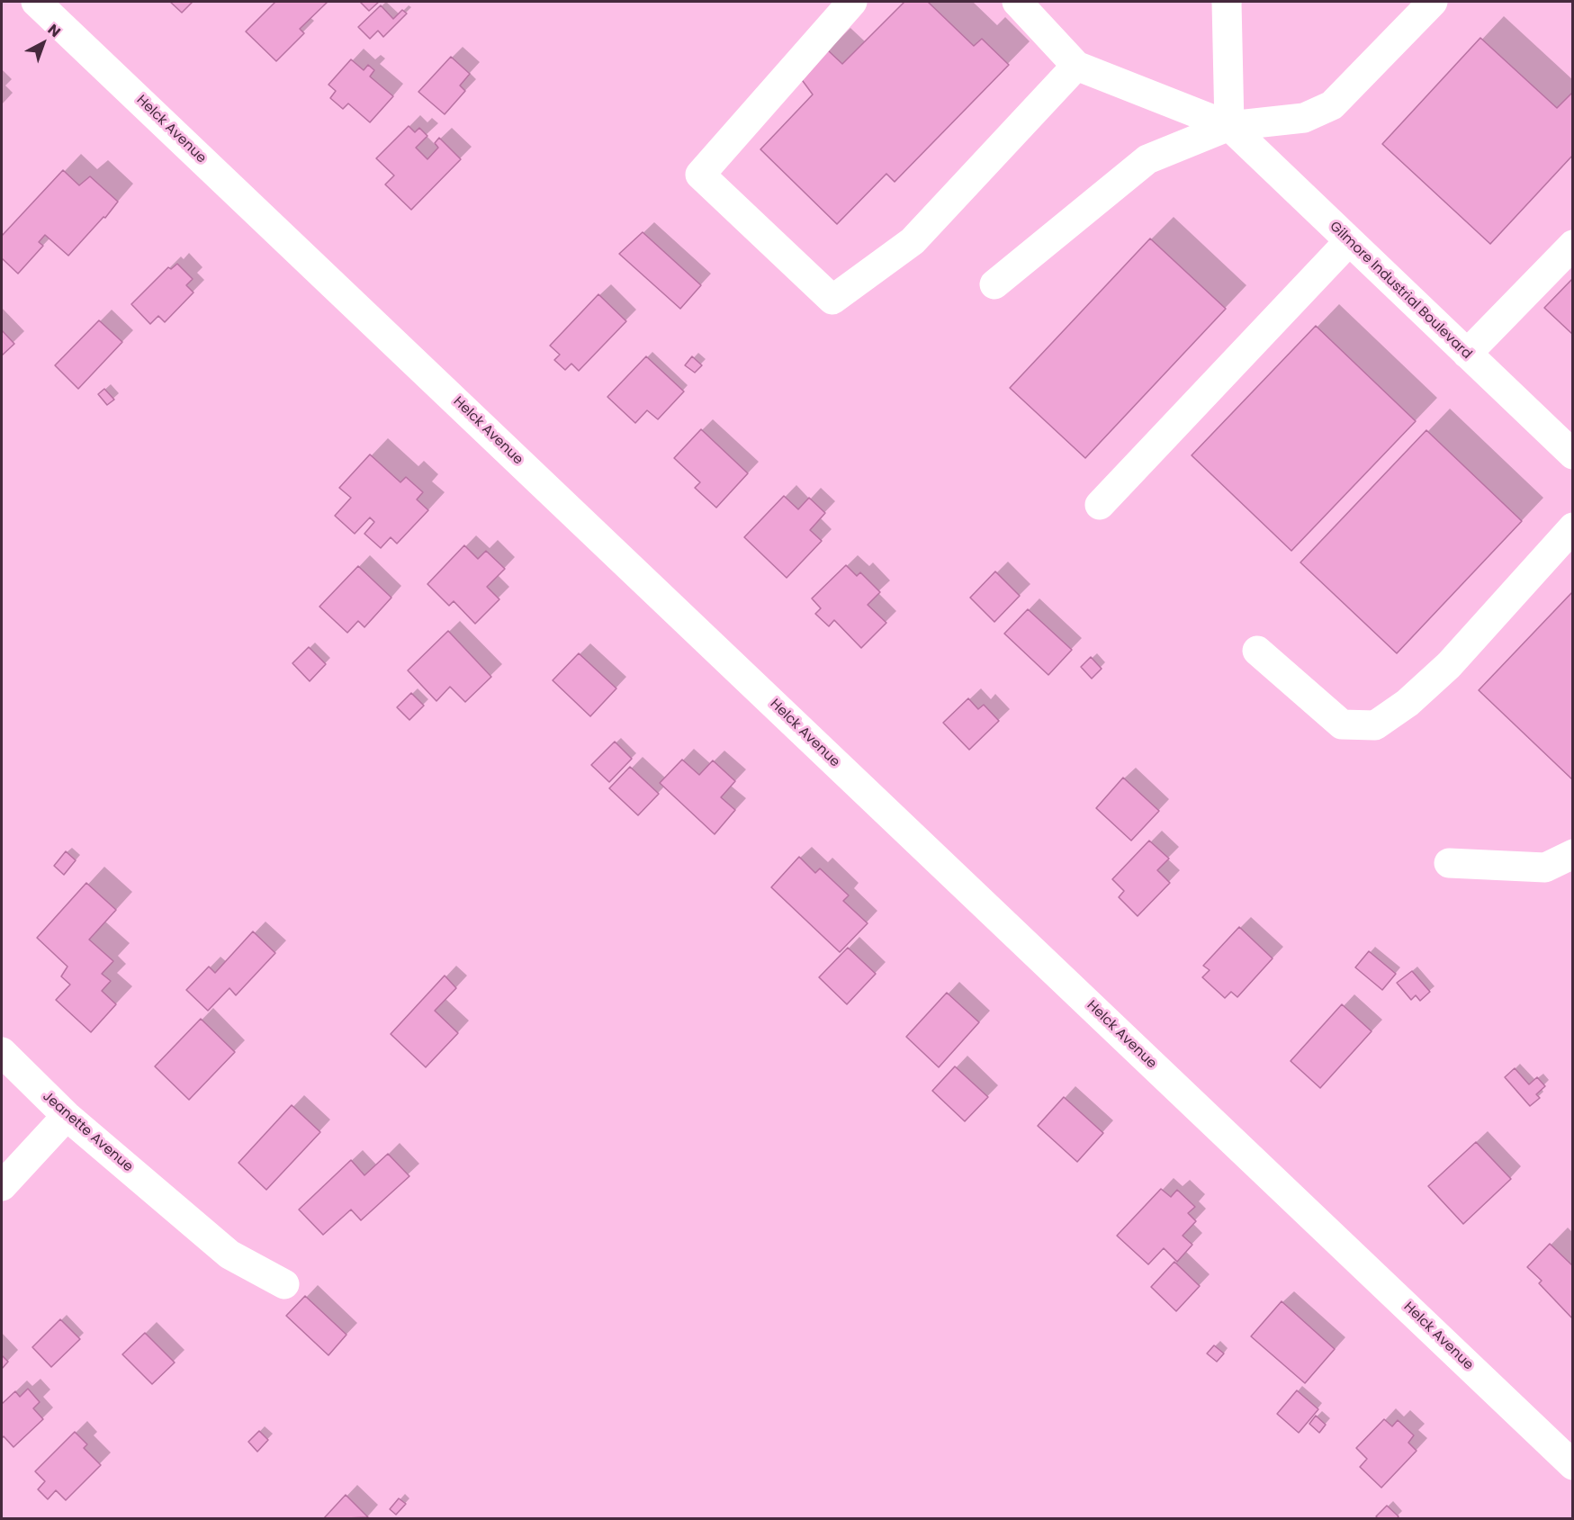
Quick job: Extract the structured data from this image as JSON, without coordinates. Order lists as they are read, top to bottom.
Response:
{
  "streets": {
    "street": ["Helck Avenue", "Gilmore Industrial Boulevard", "Jeanette Avenue"]
  },
  "north": "top right"
}
